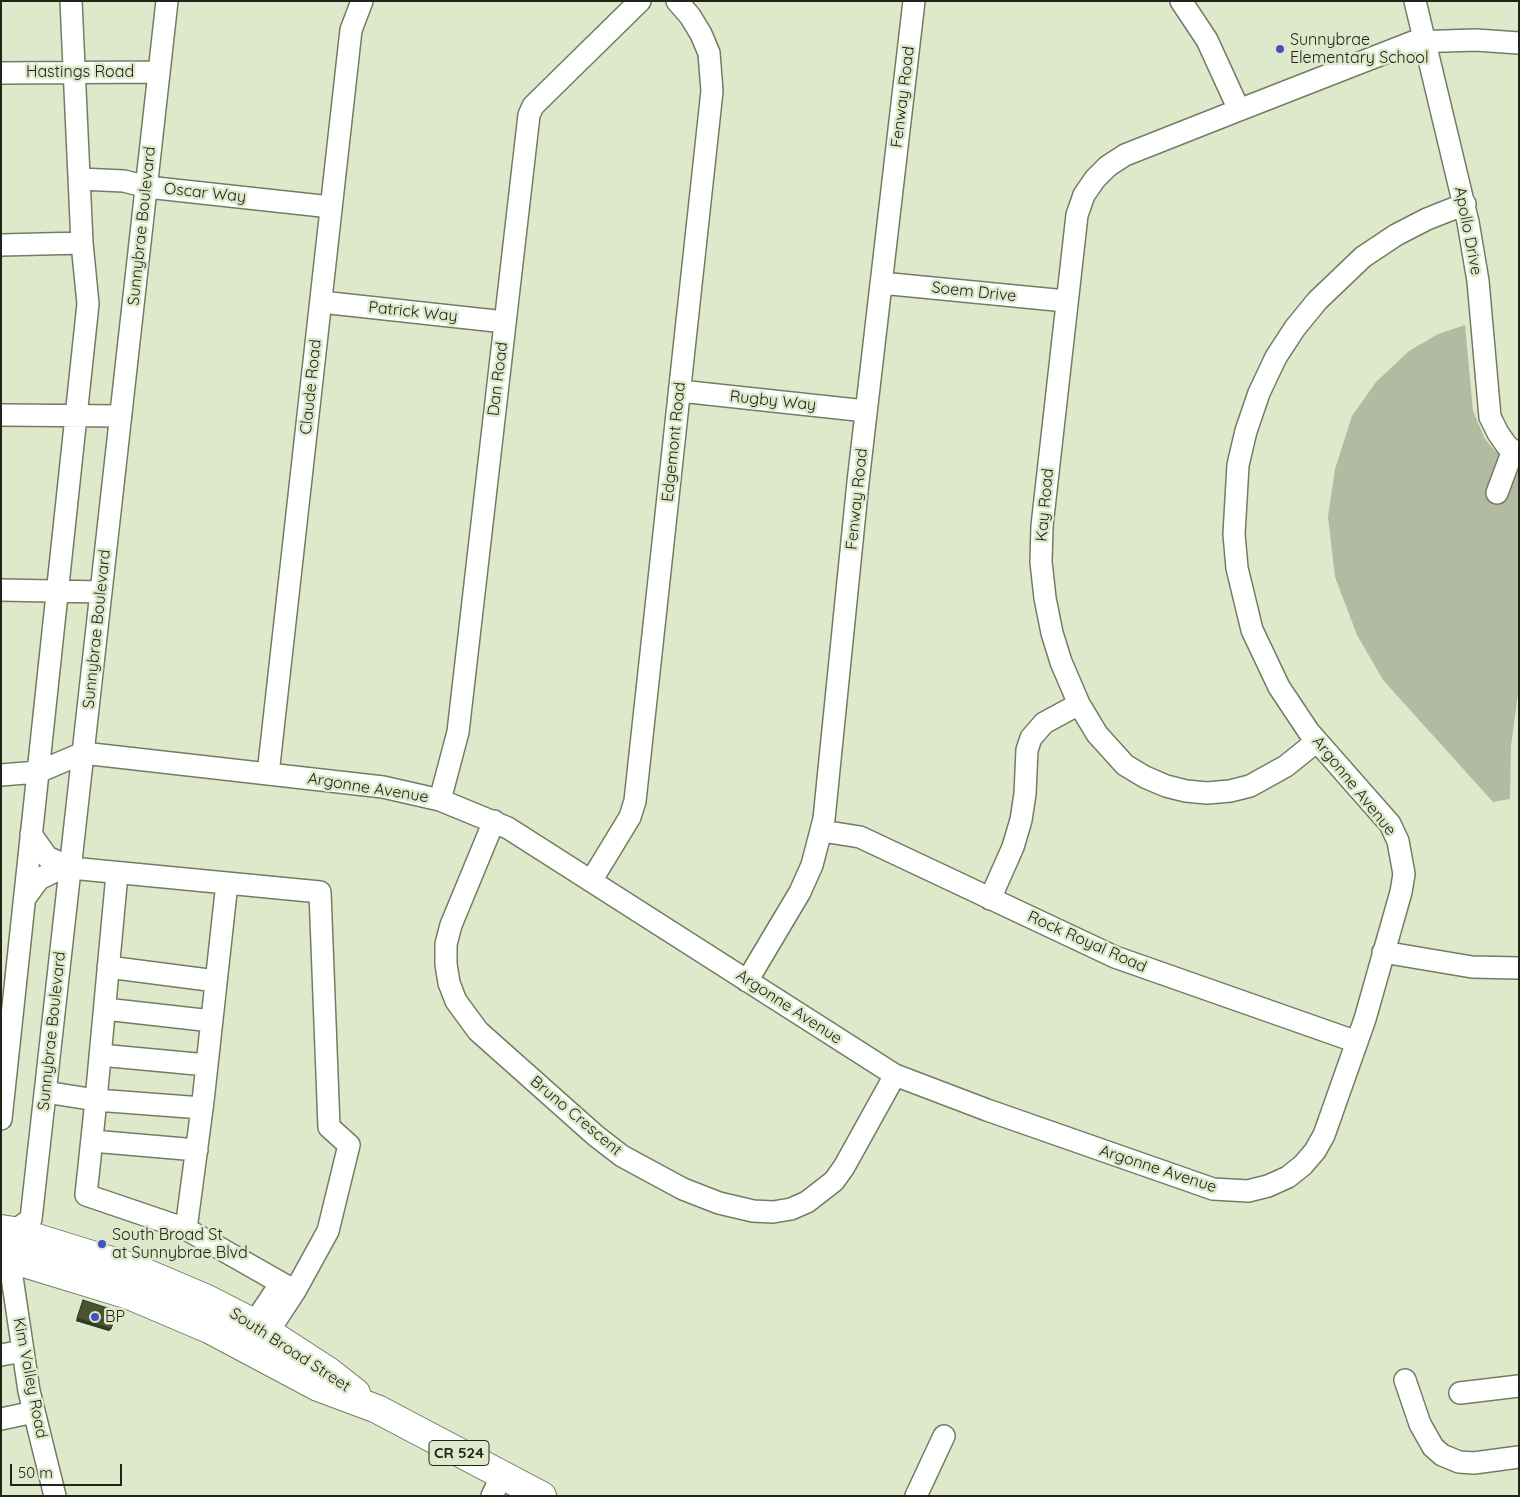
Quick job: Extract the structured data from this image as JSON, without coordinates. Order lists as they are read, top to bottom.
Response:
{
  "streets": {
    "main road": ["South Broad Street", "CR 524"],
    "street": [
      "Hastings Road",
      "Fenway Road",
      "Oscar Way",
      "Sunnybrae Boulevard",
      "Apollo Drive",
      "Soem Drive",
      "Patrick Way",
      "Dan Road",
      "Claude Road",
      "Rugby Way",
      "Edgemont Road",
      "Kay Road",
      "Argonne Avenue",
      "Rock Royal Road",
      "Bruno Crescent",
      "Kim Valley Road"
    ]
  },
  "crossings": [
    ["Hastings Road", "Sunnybrae Boulevard"],
    ["Fenway Road", "Soem Drive"],
    ["Fenway Road", "Rugby Way"],
    ["Fenway Road", "Argonne Avenue"],
    ["Fenway Road", "Rock Royal Road"],
    ["Oscar Way", "Sunnybrae Boulevard"],
    ["Oscar Way", "Claude Road"],
    ["Sunnybrae Boulevard", "Argonne Avenue"],
    ["Sunnybrae Boulevard", "South Broad Street"],
    ["Sunnybrae Boulevard", "Kim Valley Road"],
    ["Apollo Drive", "Kay Road"],
    ["Apollo Drive", "Argonne Avenue"],
    ["Soem Drive", "Kay Road"],
    ["Patrick Way", "Dan Road"],
    ["Patrick Way", "Claude Road"],
    ["Dan Road", "Argonne Avenue"],
    ["Claude Road", "Argonne Avenue"],
    ["Rugby Way", "Edgemont Road"],
    ["Edgemont Road", "Argonne Avenue"],
    ["Kay Road", "Argonne Avenue"],
    ["Argonne Avenue", "Rock Royal Road"],
    ["Argonne Avenue", "Bruno Crescent"],
    ["South Broad Street", "Kim Valley Road"]
  ],
  "places": ["Sunnybrae Elementary School", "South Broad St at Sunnybrae Blvd", "BP"],
  "scale_bar": "50 m"
}
